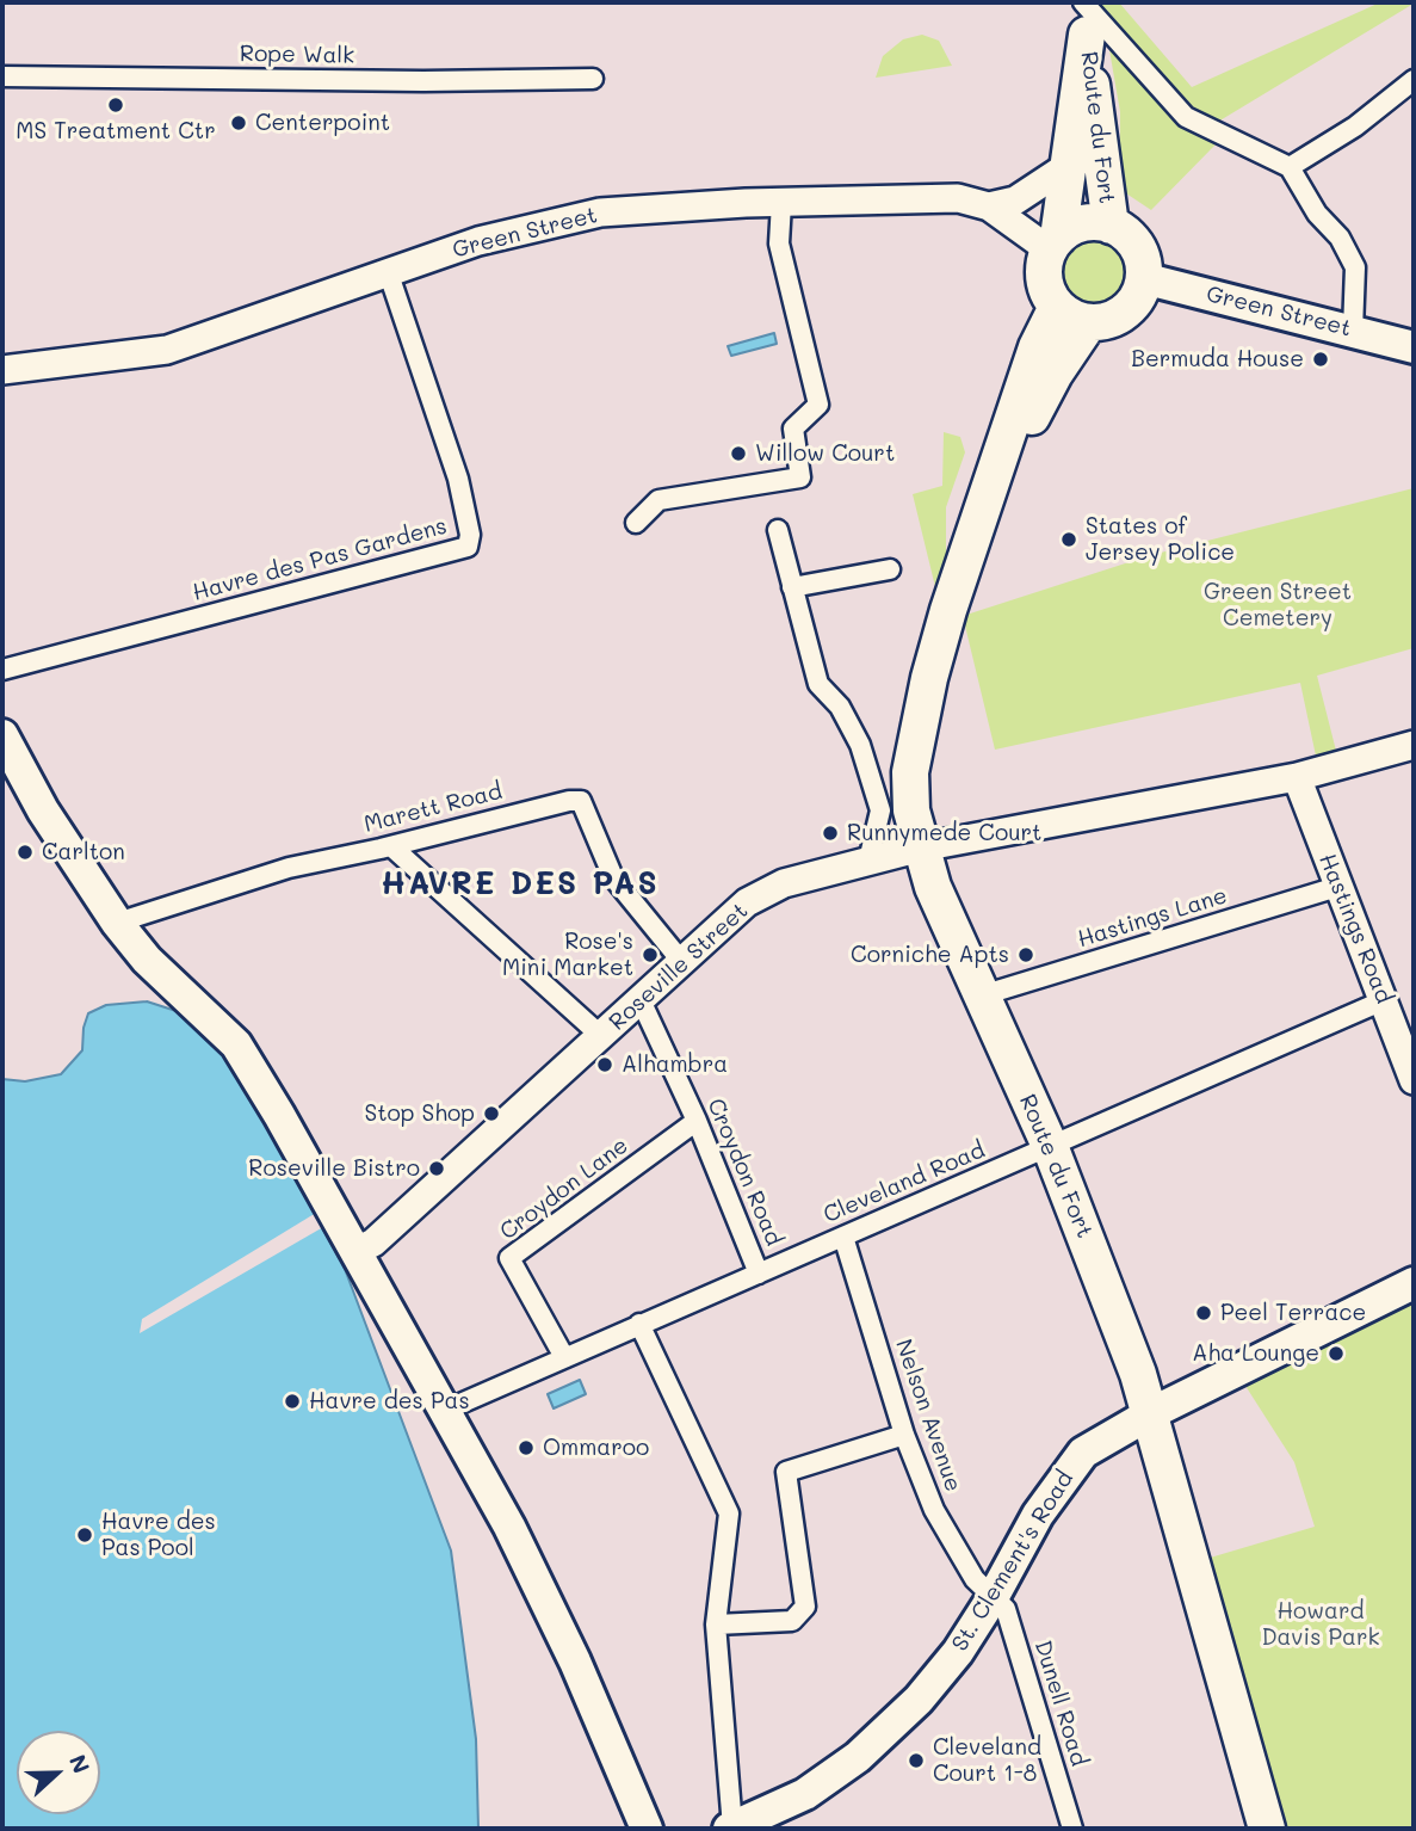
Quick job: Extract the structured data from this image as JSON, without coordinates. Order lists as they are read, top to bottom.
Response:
{
  "streets": {
    "highway": ["Route du Fort"],
    "main road": [
      "Green Street",
      "Hastings Road",
      "Roseville Street",
      "St. Clement's Road"
    ],
    "street": [
      "Rope Walk",
      "Havre des Pas Gardens",
      "Marett Road",
      "Hastings Lane",
      "Croydon Road",
      "Cleveland Road",
      "Croydon Lane",
      "Nelson Avenue",
      "Dunell Road"
    ]
  },
  "crossings": [
    ["Route du Fort", "Green Street"],
    ["Route du Fort", "Hastings Lane"],
    ["Route du Fort", "Roseville Street"],
    ["Route du Fort", "Cleveland Road"],
    ["Route du Fort", "St. Clement's Road"],
    ["Green Street", "Havre des Pas Gardens"],
    ["Marett Road", "Roseville Street"],
    ["Hastings Lane", "Hastings Road"],
    ["Hastings Road", "Roseville Street"],
    ["Hastings Road", "Cleveland Road"],
    ["Roseville Street", "Croydon Road"],
    ["Croydon Road", "Cleveland Road"],
    ["Croydon Road", "Croydon Lane"],
    ["Cleveland Road", "Croydon Lane"],
    ["Cleveland Road", "Nelson Avenue"],
    ["Nelson Avenue", "St. Clement's Road"],
    ["Nelson Avenue", "Dunell Road"],
    ["St. Clement's Road", "Dunell Road"]
  ],
  "districts": ["HAVRE DES PAS"],
  "parks": ["Green Street Cemetery", "Howard Davis Park"],
  "places": [
    "MS Treatment Ctr",
    "Centerpoint",
    "Bermuda House",
    "Willow Court",
    "States of Jersey Police",
    "Runnymede Court",
    "Carlton",
    "Rose's Mini Market",
    "Corniche Apts",
    "Alhambra",
    "Stop Shop",
    "Roseville Bistro",
    "Peel Terrace",
    "Aha Lounge",
    "Havre des Pas",
    "Ommaroo",
    "Havre des Pas Pool",
    "Cleveland Court 1-8"
  ],
  "north": "right"
}
